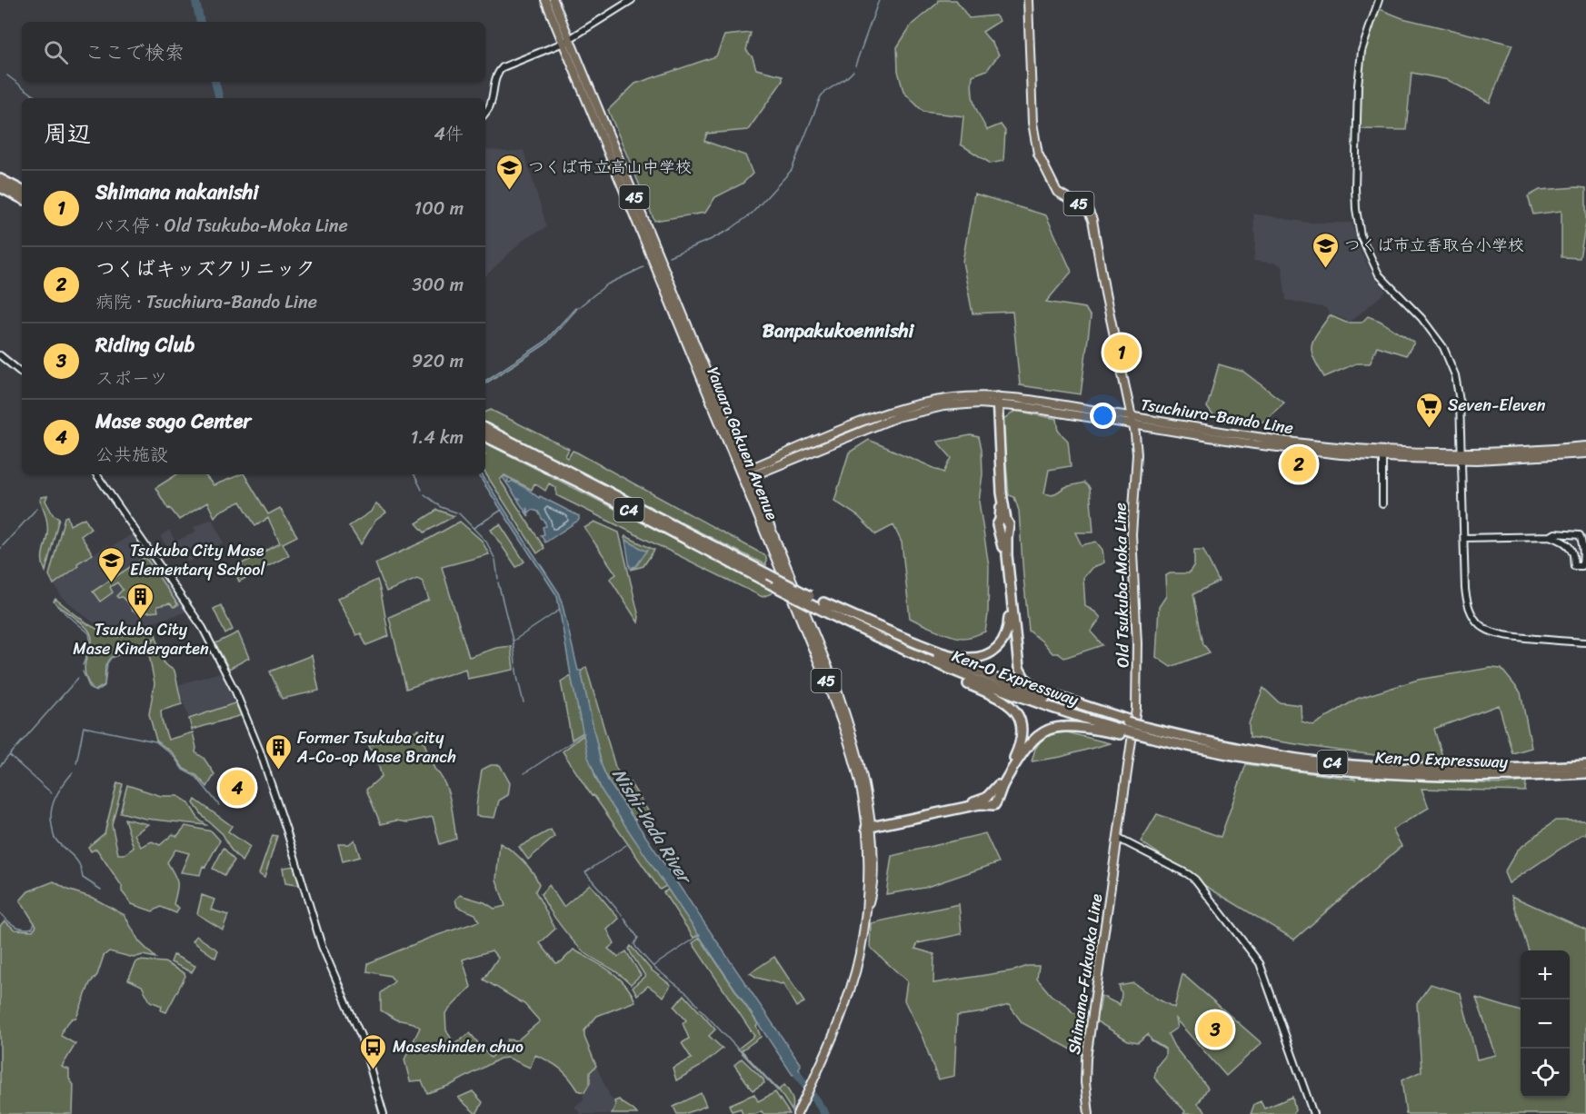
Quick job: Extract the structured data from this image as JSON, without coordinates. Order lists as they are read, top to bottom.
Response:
{
  "streets": {
    "highway": ["C4", "Ken-O Expressway"],
    "main road": [
      "45",
      "Tsuchiura-Bando Line",
      "Yawara Gakuen Avenue",
      "Old Tsukuba-Moka Line",
      "Shimana-Fukuoka Line"
    ]
  },
  "crossings": [
    ["Tsuchiura-Bando Line", "Yawara Gakuen Avenue"],
    ["Tsuchiura-Bando Line", "Old Tsukuba-Moka Line"],
    ["Old Tsukuba-Moka Line", "Shimana-Fukuoka Line"]
  ],
  "districts": ["Banpakukoennishi"],
  "water": ["Nishi-Yada River"],
  "places": {
    "school or university": ["つくば市立高山中学校", "つくば市立香取台小学校", "Tsukuba City Mase Elementary School"],
    "supermarket": ["Seven-Eleven"],
    "building": ["Tsukuba City Mase Kindergarten", "Former Tsukuba city A-Co-op Mase Branch"],
    "bus stop": ["Maseshinden chuo"]
  },
  "page": {
    "search": "ここで検索",
    "heading": ["周辺", "4件"],
    "list": [
      {
        "mark": "1",
        "name": "Shimana nakanishi",
        "note": "バス停 · Old Tsukuba-Moka Line",
        "value": "100 m"
      },
      {
        "mark": "2",
        "name": "つくばキッズクリニック",
        "note": "病院 · Tsuchiura-Bando Line",
        "value": "300 m"
      },
      {
        "mark": "3",
        "name": "Riding Club",
        "note": "スポーツ",
        "value": "920 m"
      },
      {
        "mark": "4",
        "name": "Mase sogo Center",
        "note": "公共施設",
        "value": "1.4 km"
      }
    ],
    "pins": [
      "1",
      "2",
      "4",
      "3"
    ],
    "map_buttons": ["+", "−"]
  }
}
